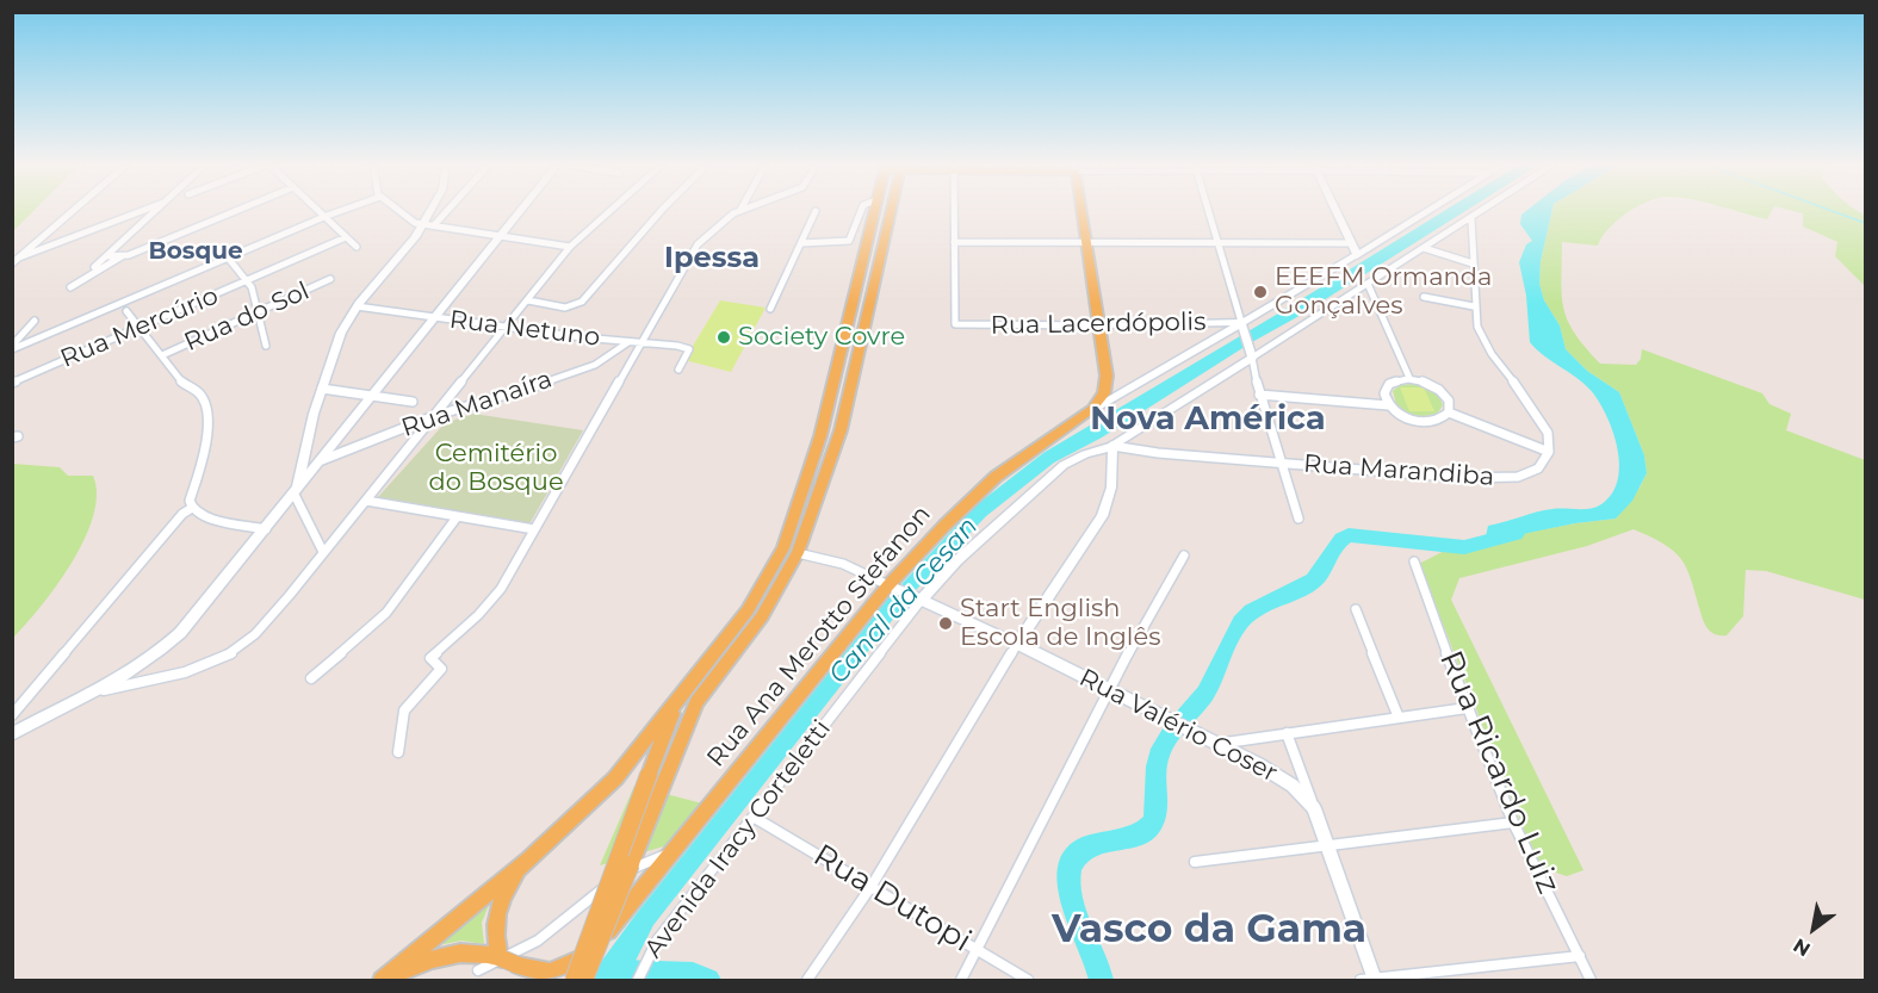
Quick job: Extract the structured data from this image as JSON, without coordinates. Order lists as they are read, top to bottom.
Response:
{
  "streets": {
    "main road": ["Rua Ana Merotto Stefanon"],
    "street": [
      "Rua do Sol",
      "Rua Lacerdópolis",
      "Rua Mercúrio",
      "Rua Netuno",
      "Rua Manaíra",
      "Rua Marandiba",
      "Rua Valério Coser",
      "Rua Ricardo Luiz",
      "Avenida Iracy Corteletti",
      "Rua Dutopi"
    ]
  },
  "crossings": [
    ["Rua Lacerdópolis", "Rua Ana Merotto Stefanon"],
    ["Rua Netuno", "Rua Manaíra"],
    ["Rua Marandiba", "Avenida Iracy Corteletti"],
    ["Rua Ana Merotto Stefanon", "Rua Valério Coser"],
    ["Rua Valério Coser", "Avenida Iracy Corteletti"],
    ["Avenida Iracy Corteletti", "Rua Dutopi"]
  ],
  "districts": [
    "Bosque",
    "Ipessa",
    "Nova América",
    "Vasco da Gama"
  ],
  "water": ["Canal da Cesan"],
  "parks": ["Cemitério do Bosque"],
  "places": ["EEEFM Ormanda Gonçalves", "Society Covre", "Start English Escola de Inglês"],
  "north": "bottom left"
}
